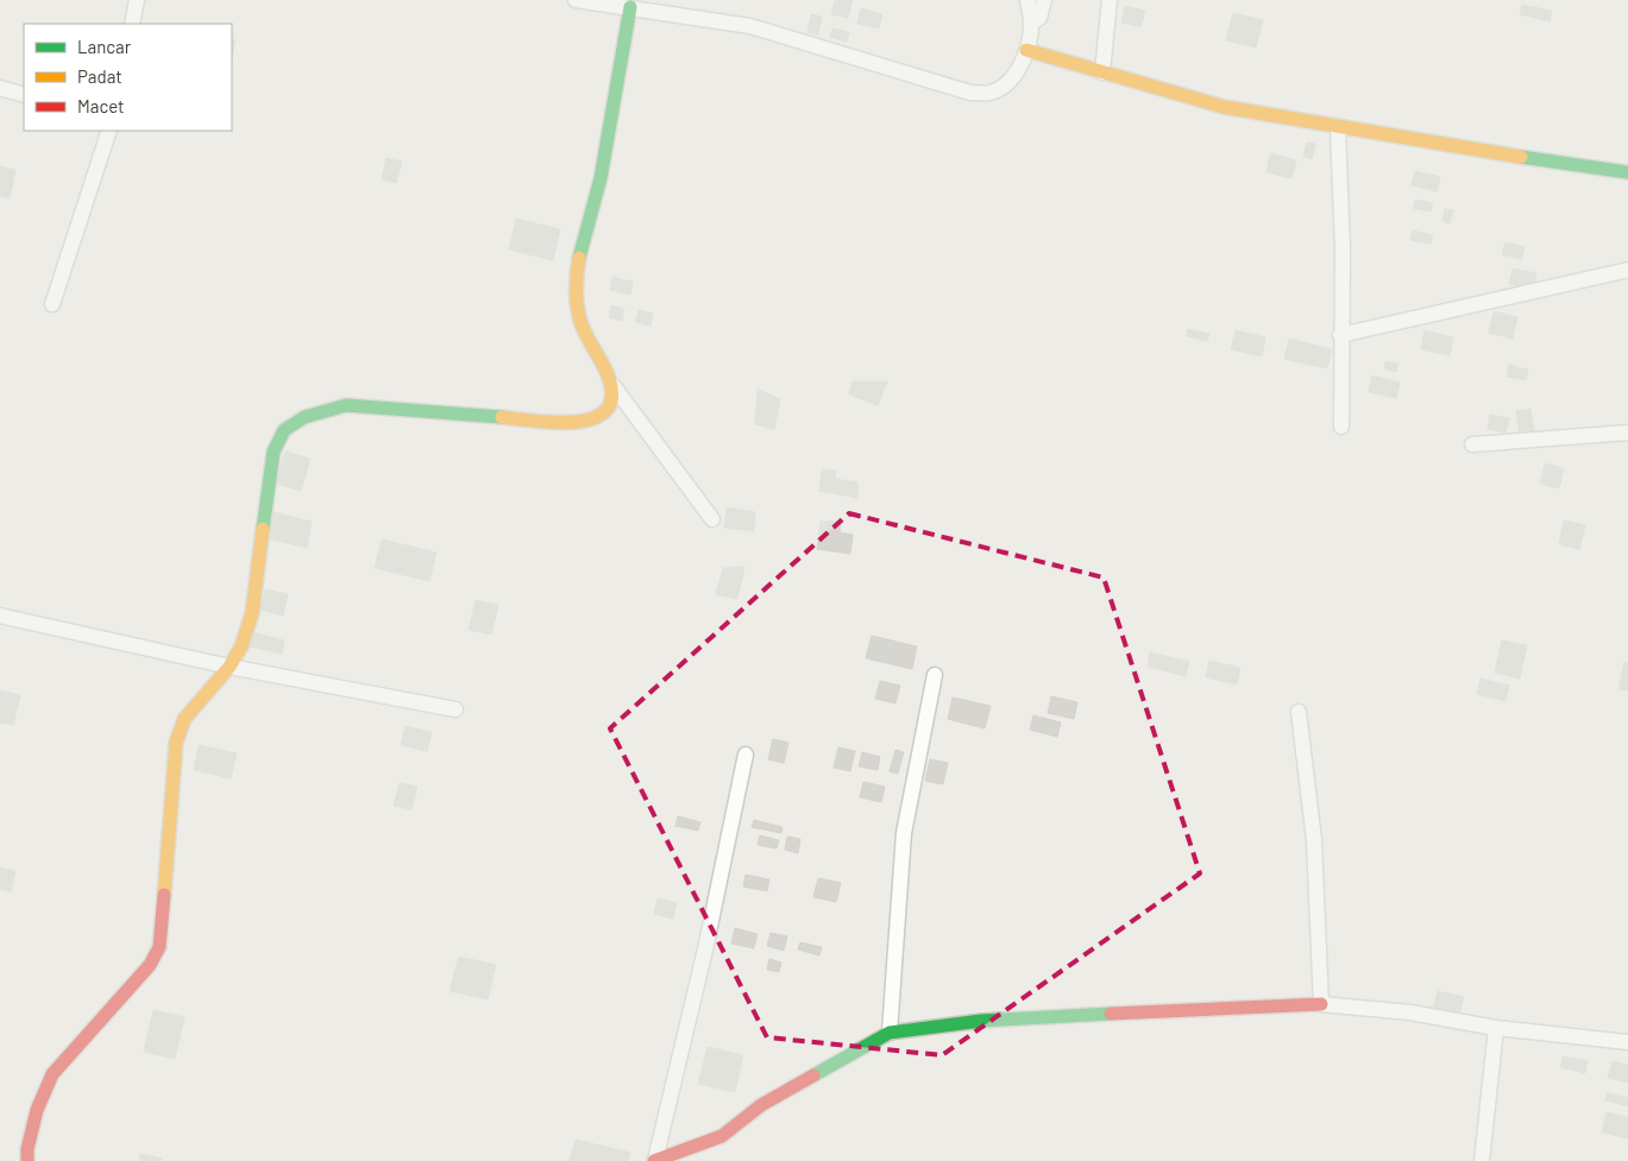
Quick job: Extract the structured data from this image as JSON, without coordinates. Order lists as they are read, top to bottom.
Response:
{
  "legend": ["Lancar", "Padat", "Macet"]
}
